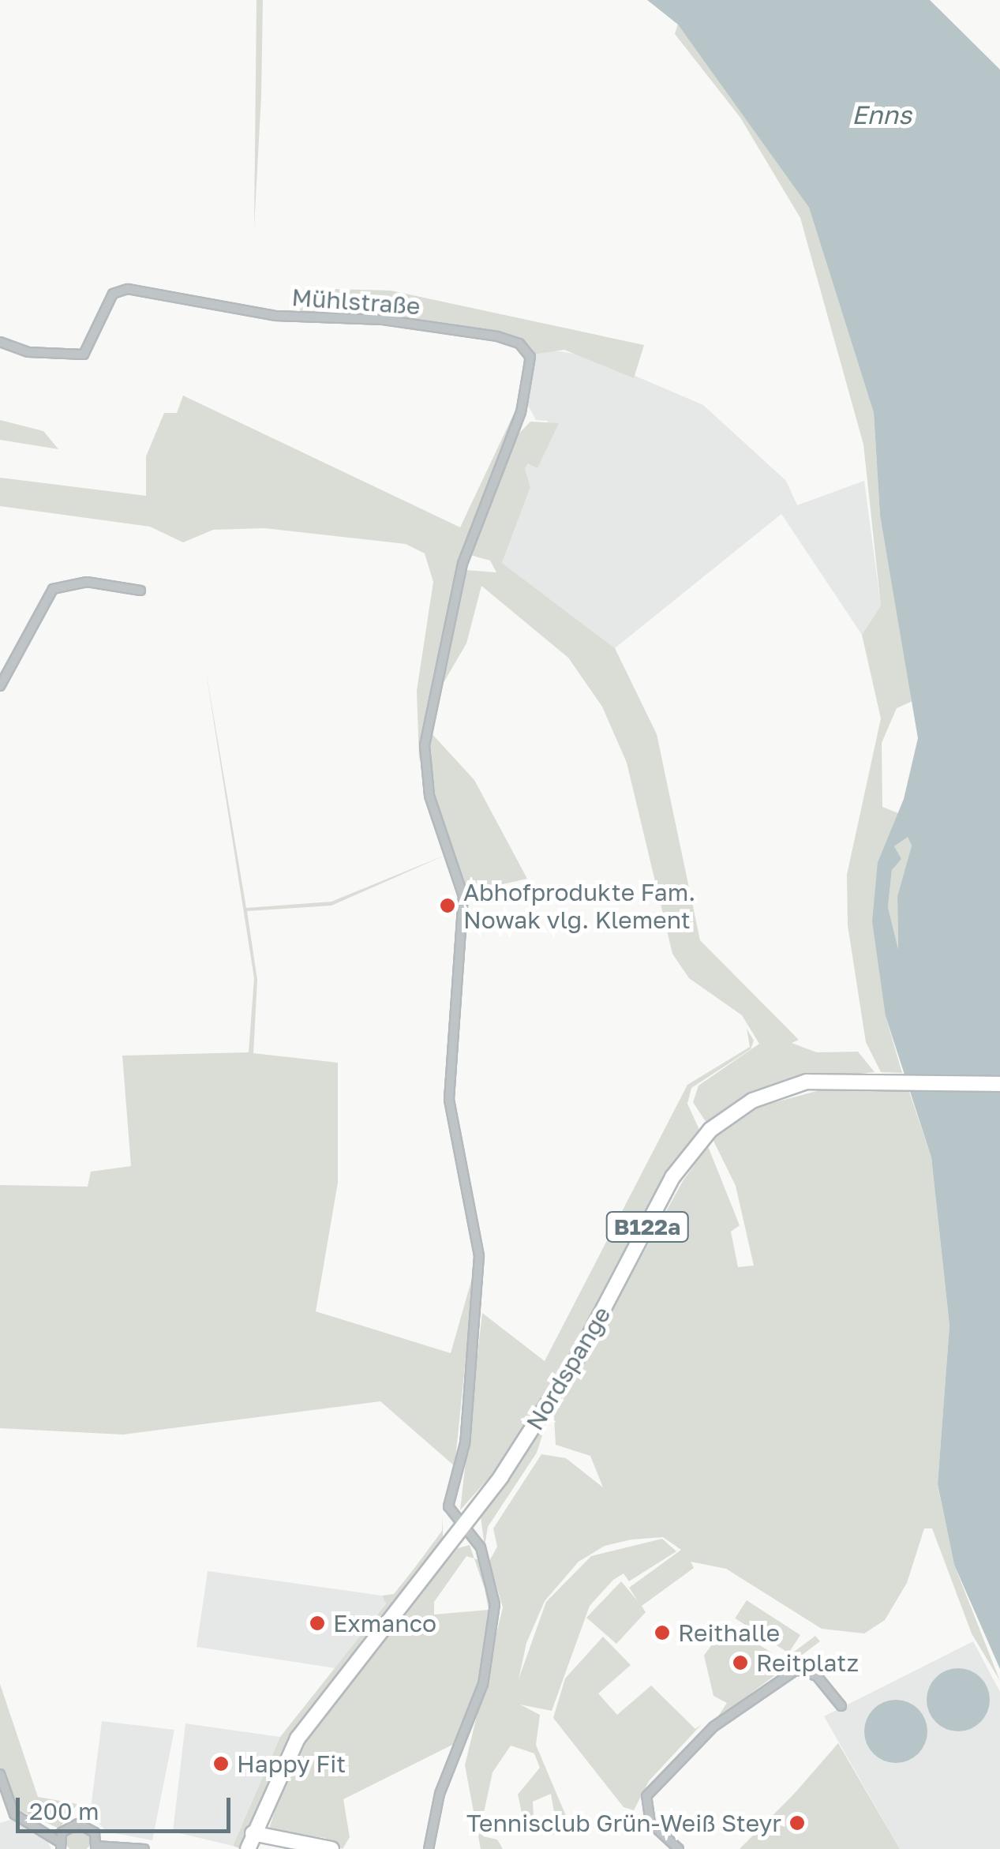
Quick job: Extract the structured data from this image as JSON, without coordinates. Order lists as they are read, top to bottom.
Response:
{
  "streets": {
    "main road": ["B122a", "Nordspange"],
    "street": ["Mühlstraße"]
  },
  "crossings": [
    ["Mühlstraße", "Nordspange"]
  ],
  "water": ["Enns"],
  "places": [
    "Abhofprodukte Fam. Nowak vlg. Klement",
    "Exmanco",
    "Reithalle",
    "Reitplatz",
    "Happy Fit",
    "Tennisclub Grün-Weiß Steyr"
  ],
  "scale_bar": "200 m"
}
